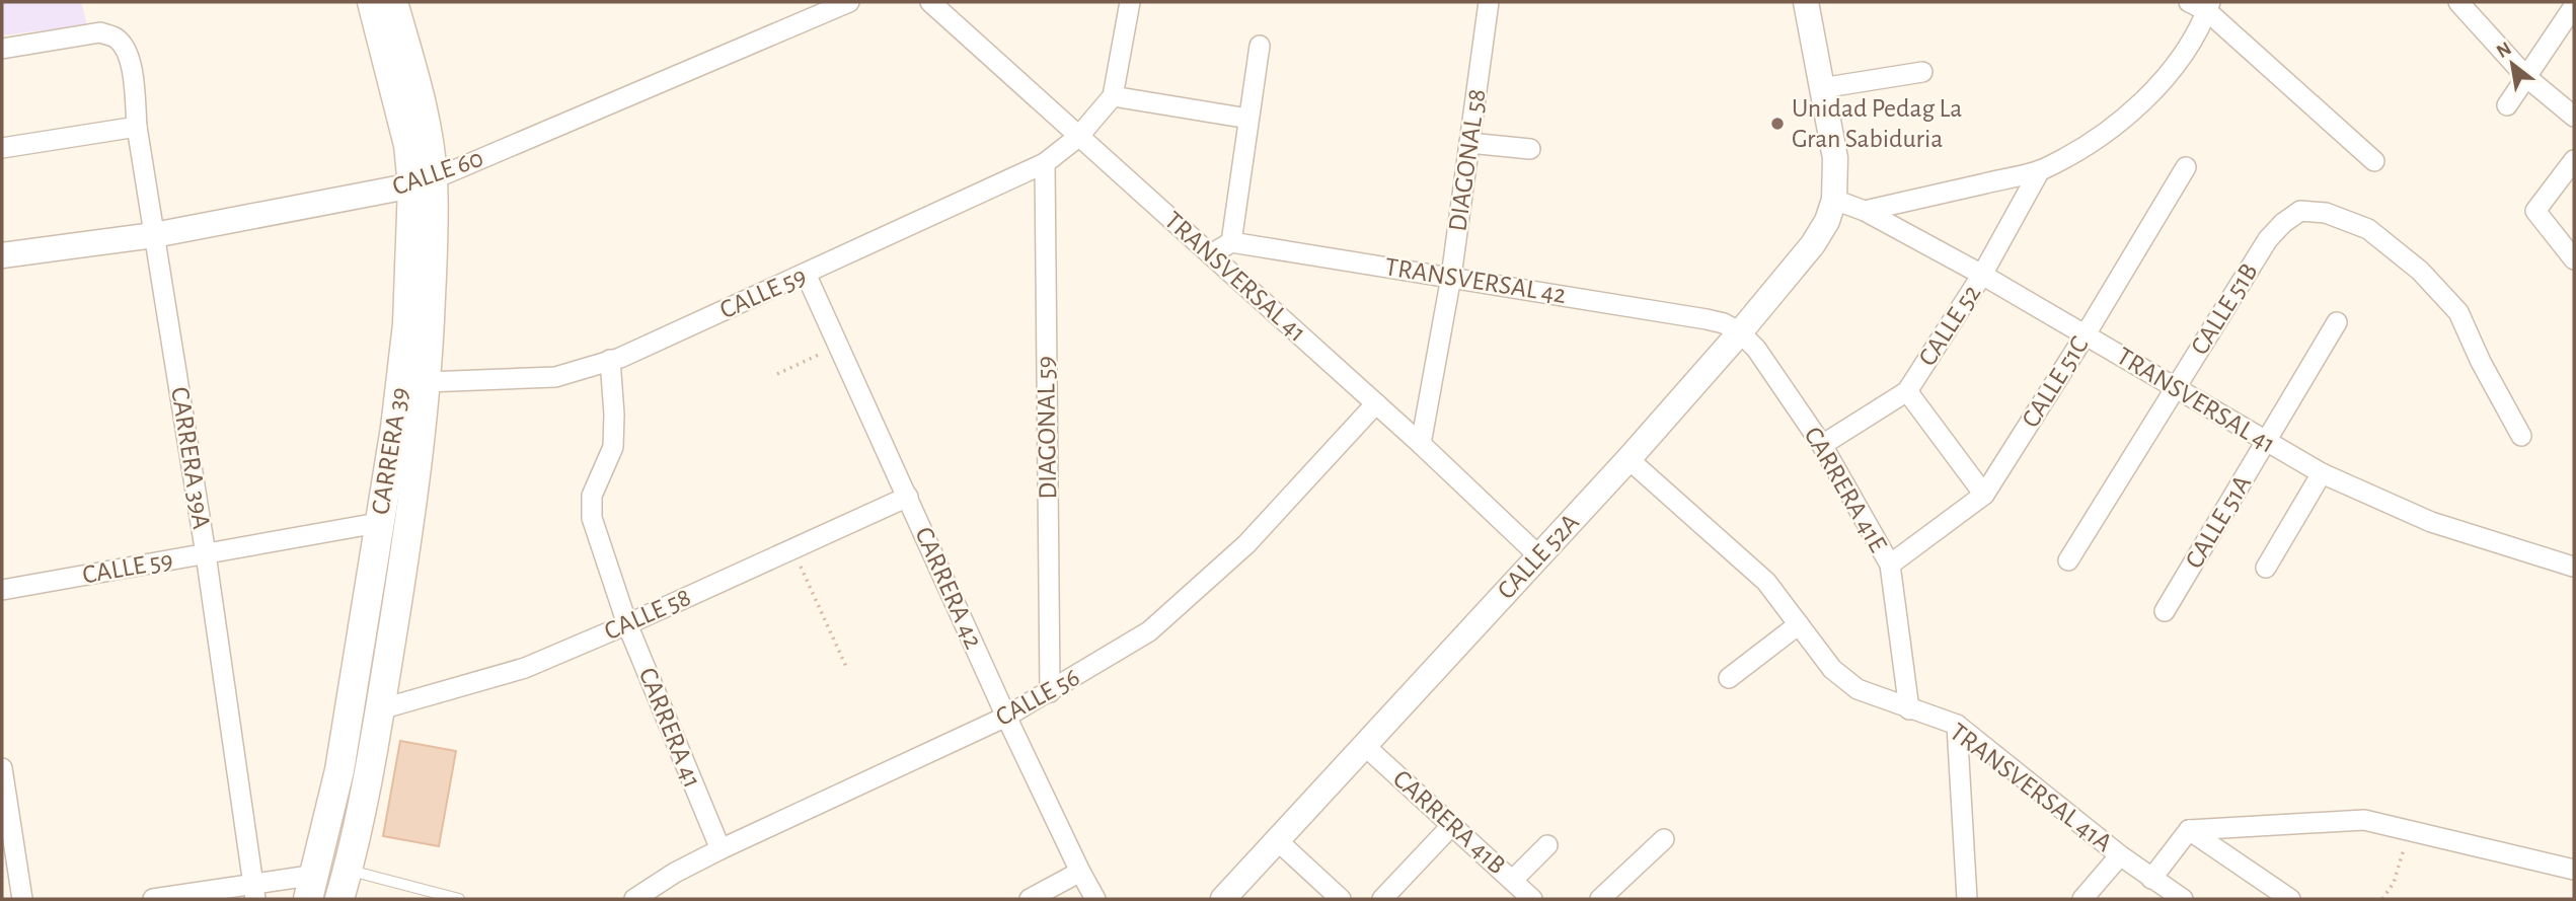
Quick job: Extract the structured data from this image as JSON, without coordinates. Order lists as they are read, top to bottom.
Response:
{
  "streets": {
    "main road": ["CARRERA 39"],
    "street": [
      "DIAGONAL 58",
      "CALLE 60",
      "TRANSVERSAL 41",
      "TRANSVERSAL 42",
      "CALLE 59",
      "CALLE 51B",
      "CALLE 52",
      "CALLE 51C",
      "DIAGONAL 59",
      "CARRERA 39A",
      "CARRERA 41E",
      "CALLE 51A",
      "CALLE 52A",
      "CARRERA 42",
      "CALLE 58",
      "CALLE 56",
      "CARRERA 41",
      "TRANSVERSAL 41A",
      "CARRERA 41B"
    ]
  },
  "crossings": [
    ["DIAGONAL 58", "TRANSVERSAL 41"],
    ["DIAGONAL 58", "TRANSVERSAL 42"],
    ["CALLE 60", "CARRERA 39"],
    ["CALLE 60", "CARRERA 39A"],
    ["TRANSVERSAL 41", "CALLE 59"],
    ["TRANSVERSAL 41", "CALLE 51B"],
    ["TRANSVERSAL 41", "CALLE 52"],
    ["TRANSVERSAL 41", "CALLE 51C"],
    ["TRANSVERSAL 41", "CALLE 51A"],
    ["TRANSVERSAL 41", "CALLE 52A"],
    ["TRANSVERSAL 41", "CALLE 56"],
    ["TRANSVERSAL 42", "CARRERA 41E"],
    ["TRANSVERSAL 42", "CALLE 52A"],
    ["CALLE 59", "DIAGONAL 59"],
    ["CALLE 59", "CARRERA 39"],
    ["CALLE 59", "CARRERA 39A"],
    ["CALLE 59", "CARRERA 42"],
    ["CALLE 59", "CARRERA 41"],
    ["CALLE 52", "CARRERA 41E"],
    ["CALLE 51C", "CARRERA 41E"],
    ["DIAGONAL 59", "CALLE 56"],
    ["CARRERA 39", "CALLE 58"],
    ["CARRERA 41E", "CALLE 52A"],
    ["CARRERA 41E", "TRANSVERSAL 41A"],
    ["CALLE 52A", "TRANSVERSAL 41A"],
    ["CALLE 52A", "CARRERA 41B"],
    ["CARRERA 42", "CALLE 58"],
    ["CARRERA 42", "CALLE 56"],
    ["CALLE 58", "CARRERA 41"],
    ["CALLE 56", "CARRERA 41"]
  ],
  "places": ["Unidad Pedag La Gran Sabiduria"],
  "north": "top left"
}
